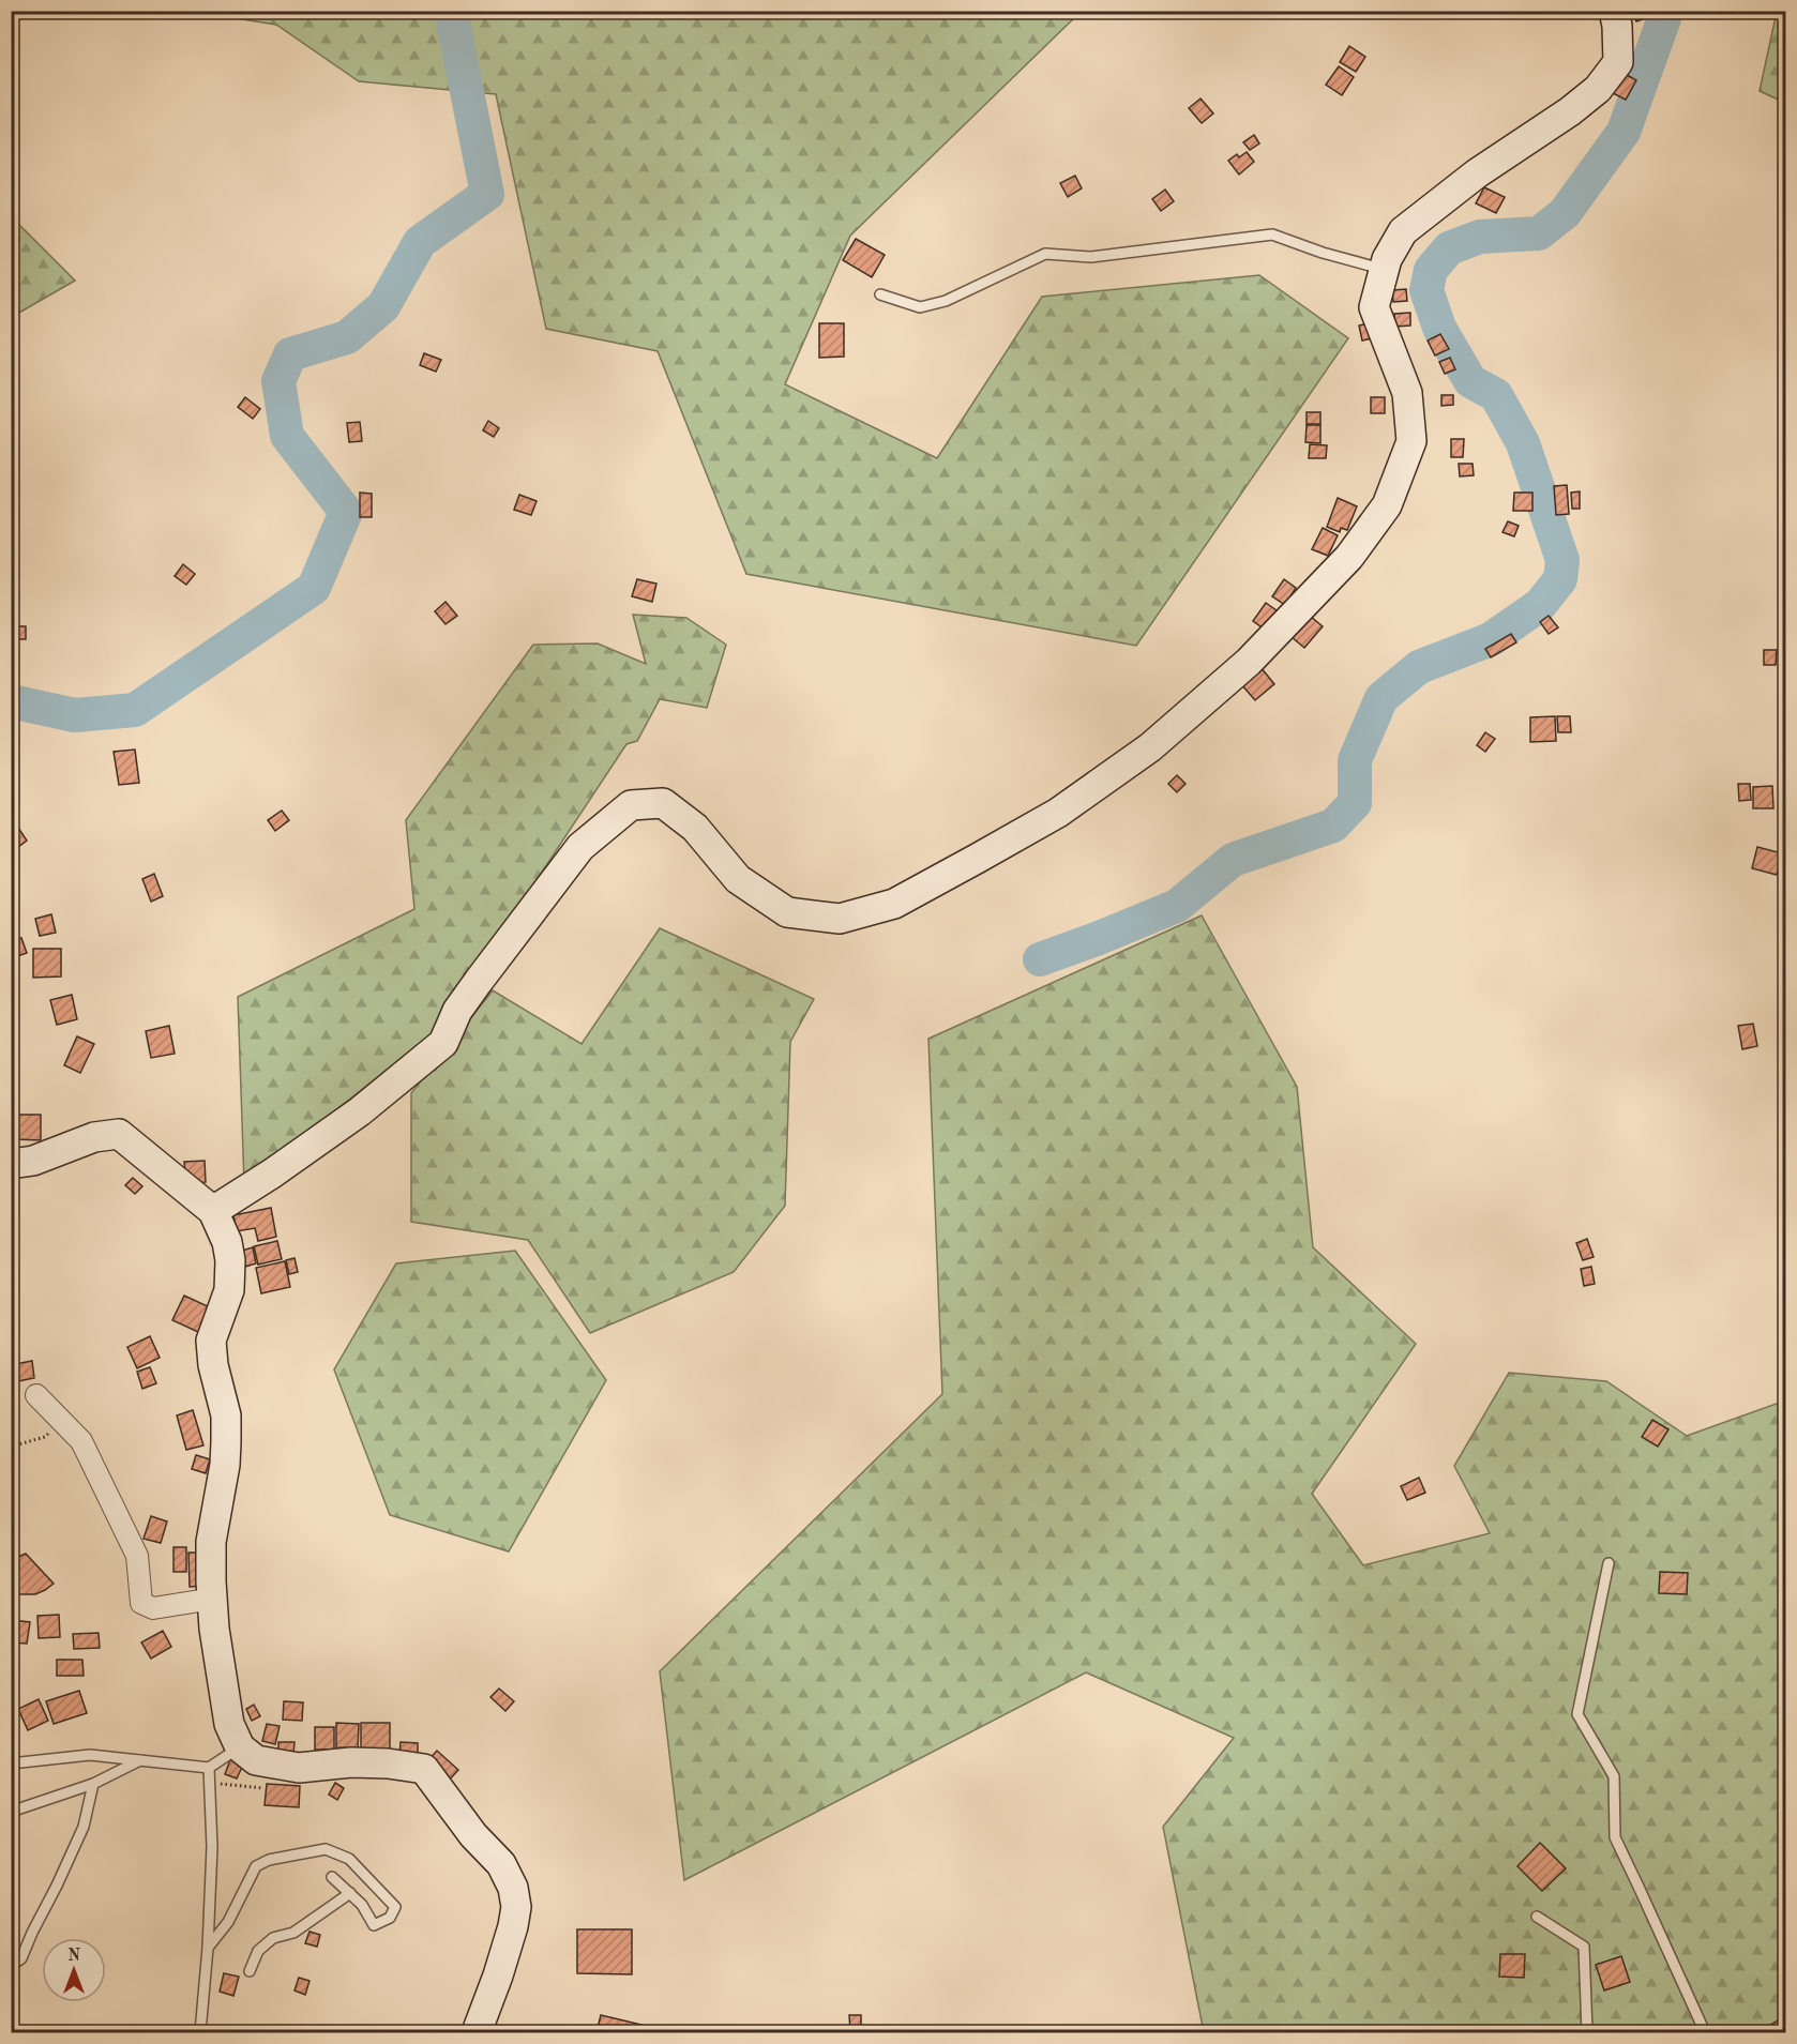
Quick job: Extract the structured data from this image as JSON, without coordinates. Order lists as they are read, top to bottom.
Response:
{
  "north": "top"
}
